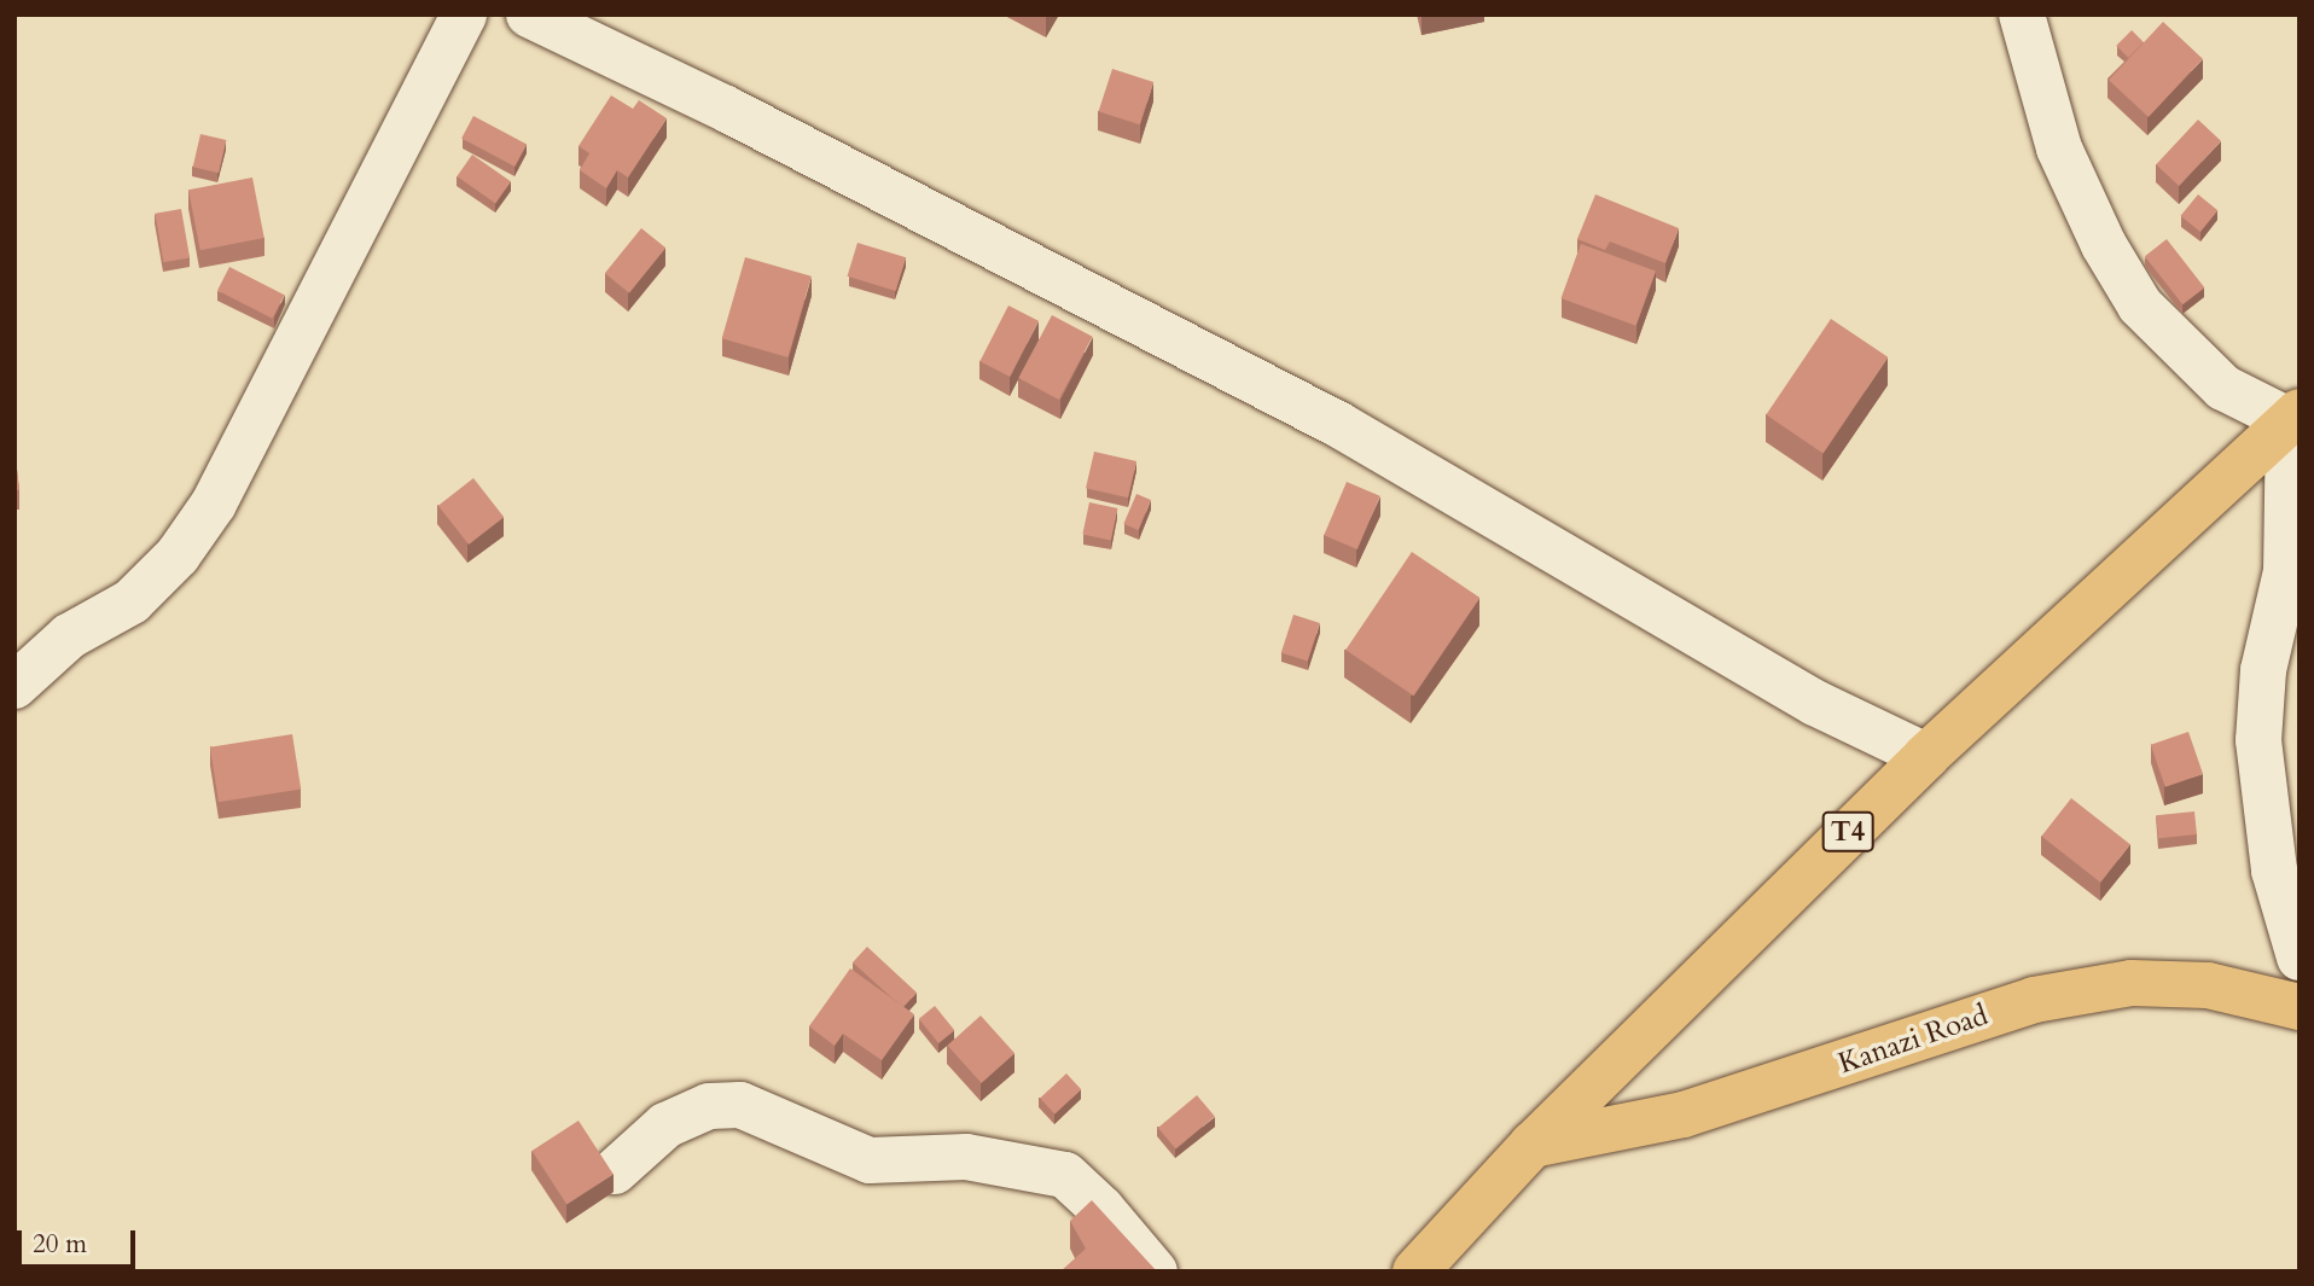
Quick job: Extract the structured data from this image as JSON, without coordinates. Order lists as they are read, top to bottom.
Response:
{
  "streets": {
    "main road": ["T4", "Kanazi Road"]
  },
  "crossings": [
    ["T4", "Kanazi Road"]
  ],
  "scale_bar": "20 m"
}
